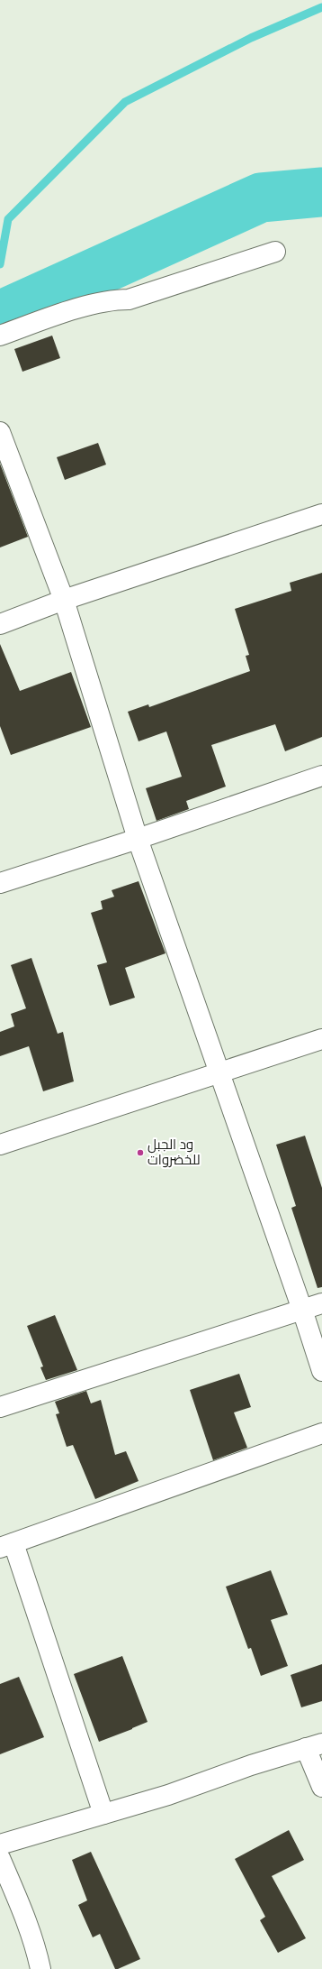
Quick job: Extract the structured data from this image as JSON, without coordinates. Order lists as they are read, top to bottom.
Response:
{
  "places": ["ود الجبل للخضروات"]
}
